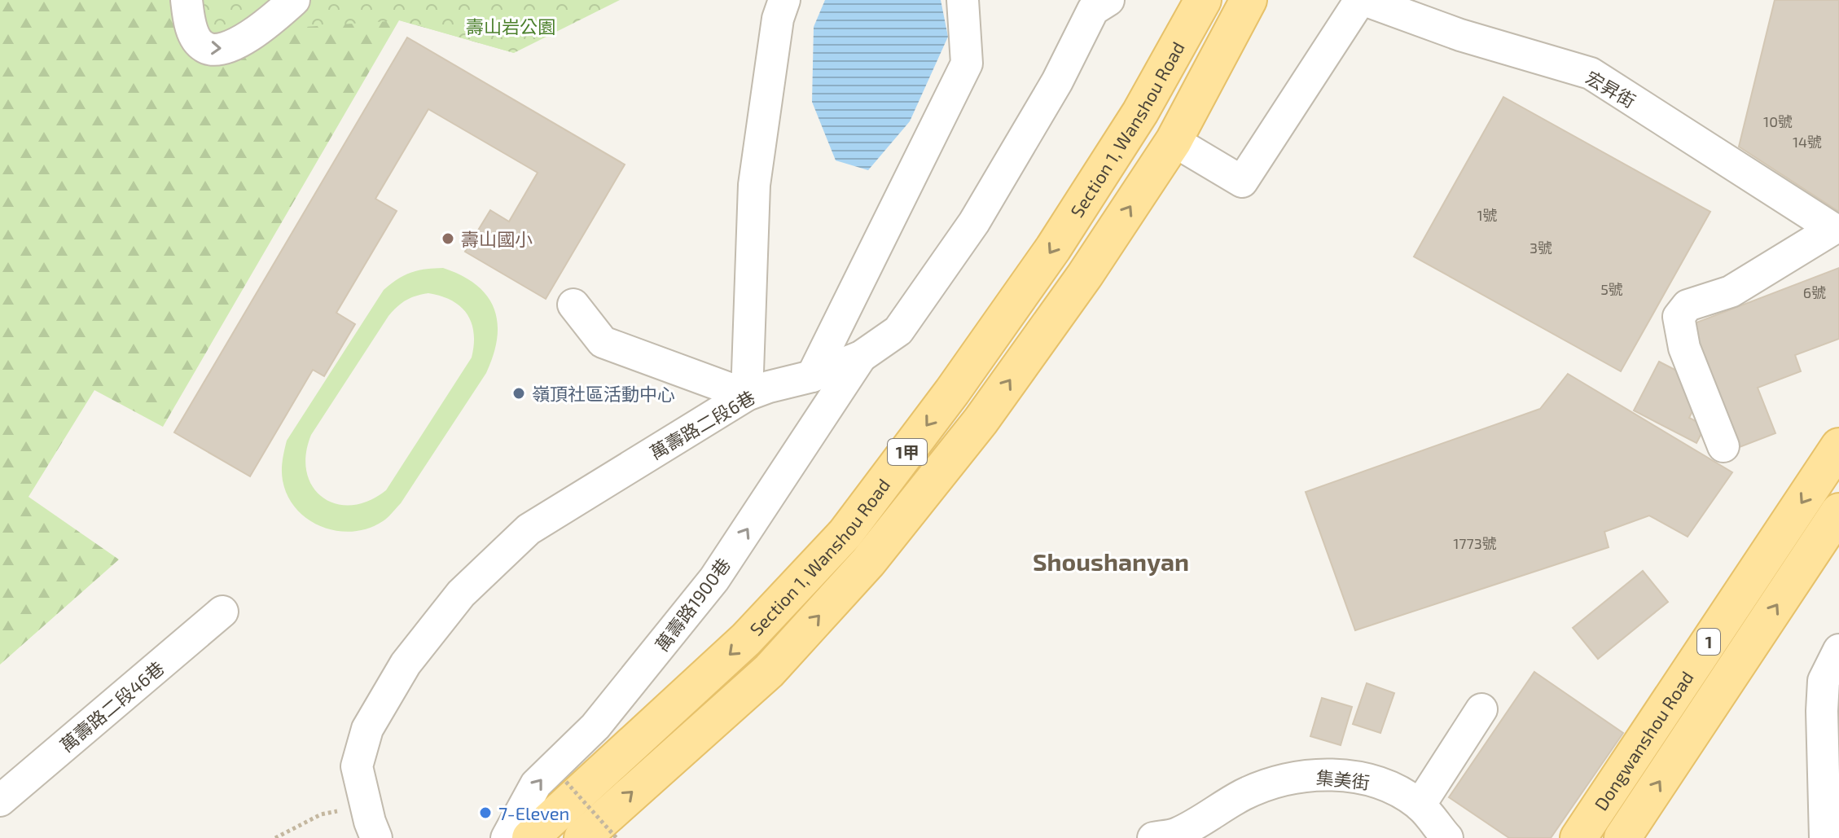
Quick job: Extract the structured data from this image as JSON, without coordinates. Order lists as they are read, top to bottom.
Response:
{
  "streets": {
    "main road": [
      "Section 1, Wanshou Road",
      "1甲",
      "1",
      "Dongwanshou Road"
    ],
    "street": [
      "宏昇街",
      "萬壽路二段6巷",
      "萬壽路1900巷",
      "萬壽路二段46巷",
      "集美街"
    ]
  },
  "crossings": [
    ["萬壽路二段6巷", "萬壽路1900巷"]
  ],
  "one_way": ["萬壽路1900巷"],
  "districts": ["Shoushanyan"],
  "parks": ["壽山岩公園"],
  "places": ["壽山國小", "嶺頂社區活動中心", "7-Eleven"],
  "house_numbers": [
    "10號",
    "14號",
    "1號",
    "3號",
    "5號",
    "6號",
    "1773號"
  ]
}
